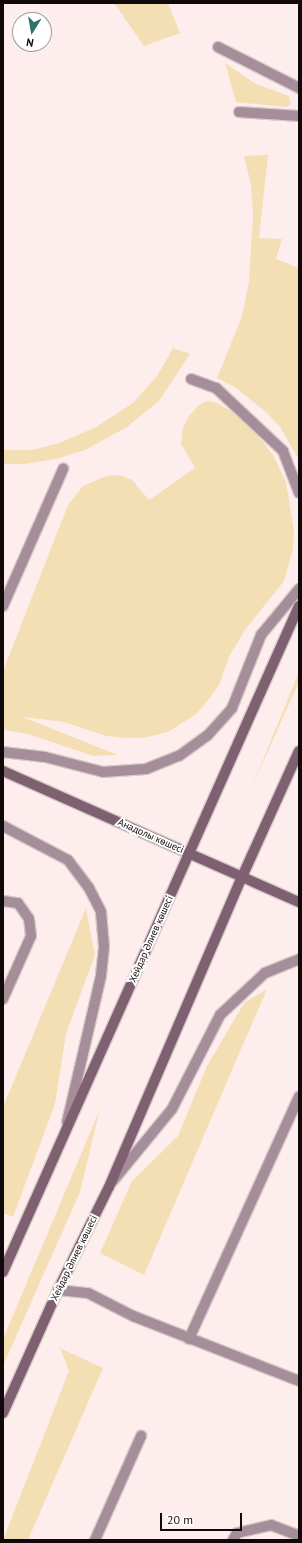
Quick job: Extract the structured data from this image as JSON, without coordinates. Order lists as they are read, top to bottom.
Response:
{
  "streets": {
    "street": ["Анадолы көшесі", "Хейдар Әлиев көшесі"]
  },
  "crossings": [
    ["Анадолы көшесі", "Хейдар Әлиев көшесі"]
  ],
  "scale_bar": "20 m",
  "north": "bottom"
}
